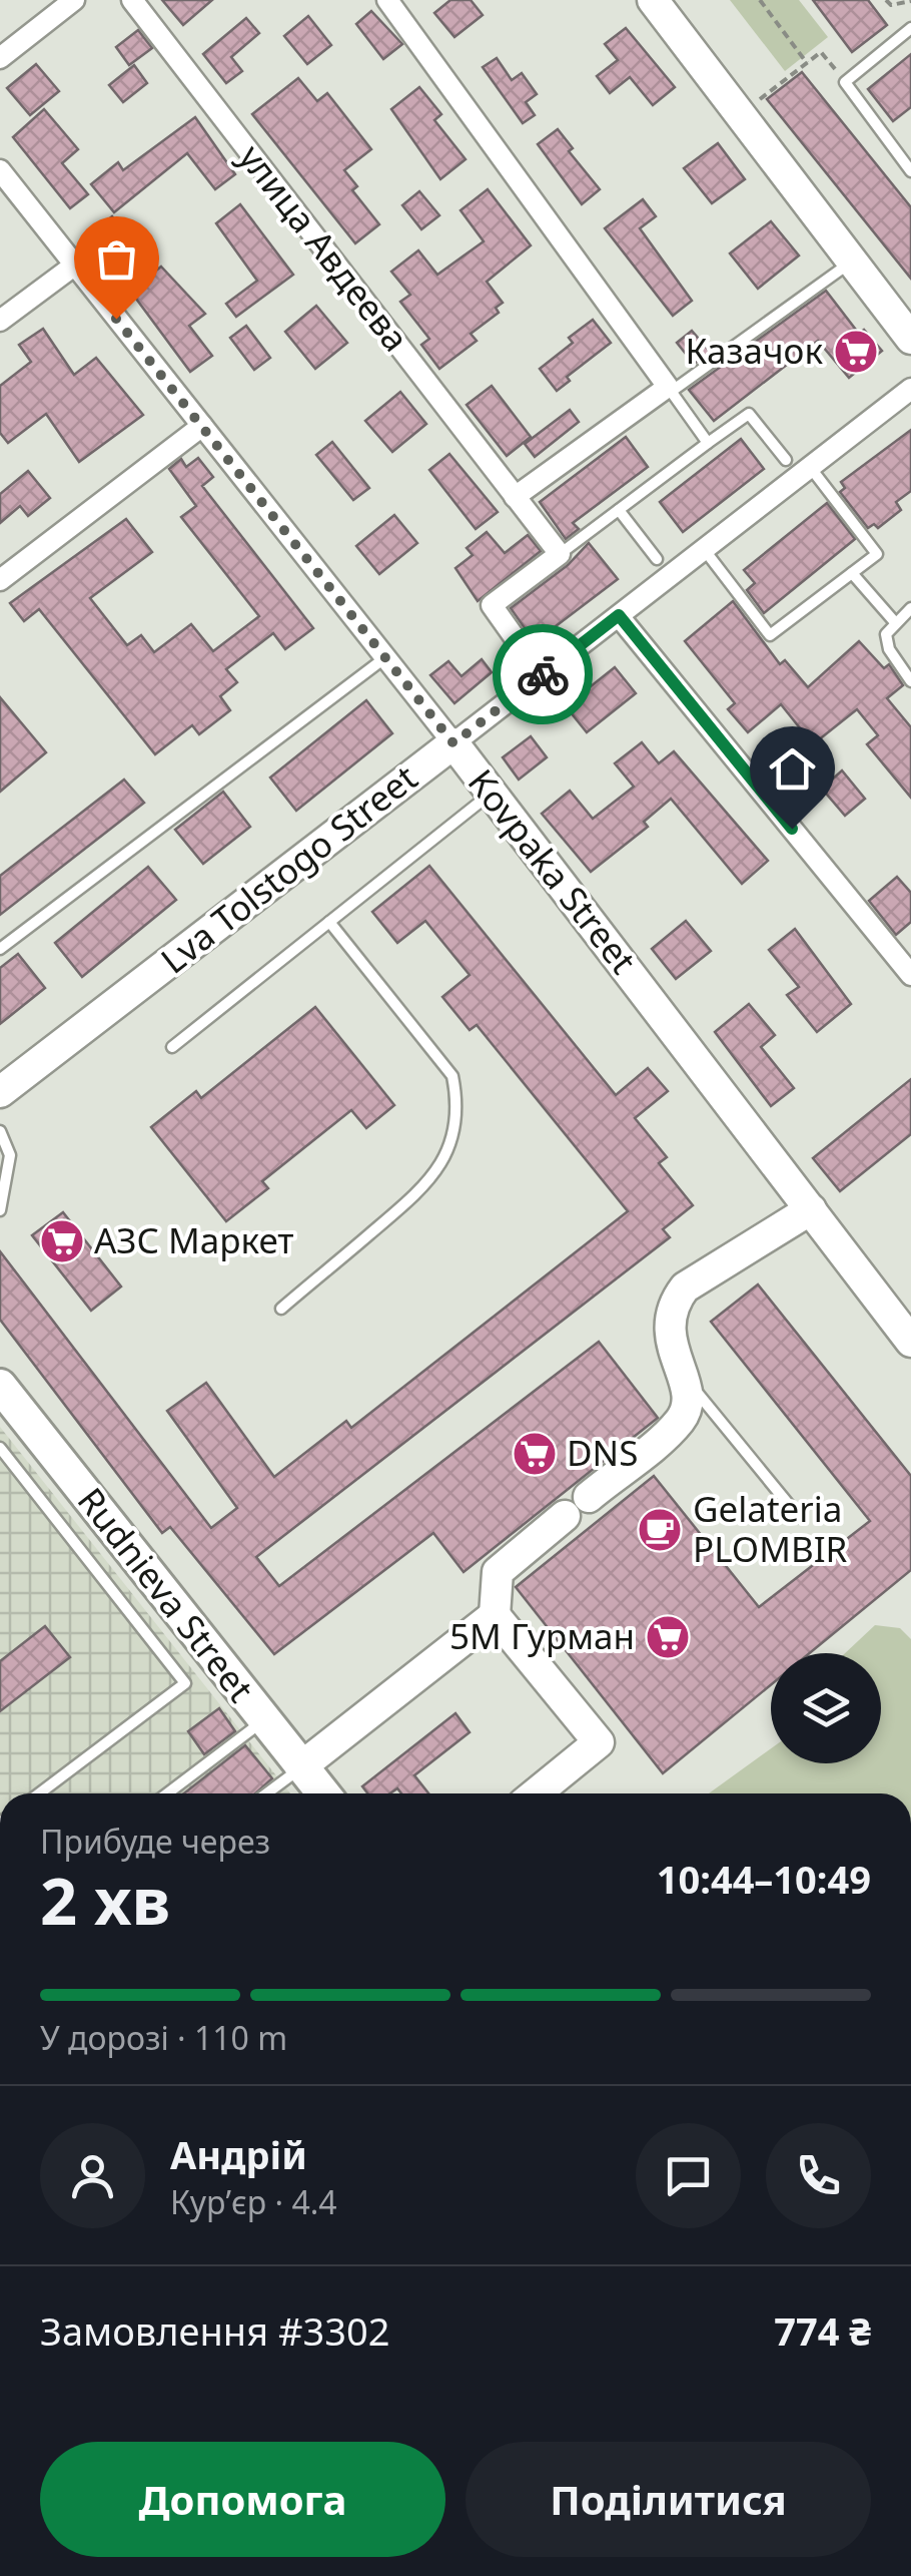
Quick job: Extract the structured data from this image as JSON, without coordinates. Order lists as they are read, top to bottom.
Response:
{
  "streets": {
    "main road": ["Rudnieva Street"],
    "street": ["улица Авдеева", "Lva Tolstogo Street", "Kovpaka Street"]
  },
  "crossings": [
    ["Lva Tolstogo Street", "Kovpaka Street"]
  ],
  "places": {
    "supermarket": [
      "Казачок",
      "АЗС Маркет",
      "DNS",
      "5М Гурман"
    ],
    "cafe": ["Gelateria PLOMBIR"]
  },
  "page": {
    "heading": ["2 хв", "Прибуде через", "10:44–10:49"],
    "panel": [
      "Андрій",
      "Кур’єр · 4.4",
      "Замовлення #3302",
      "774 ₴"
    ],
    "bar": "У дорозі · 110 m",
    "buttons": ["Допомога", "Поділитися"]
  }
}
